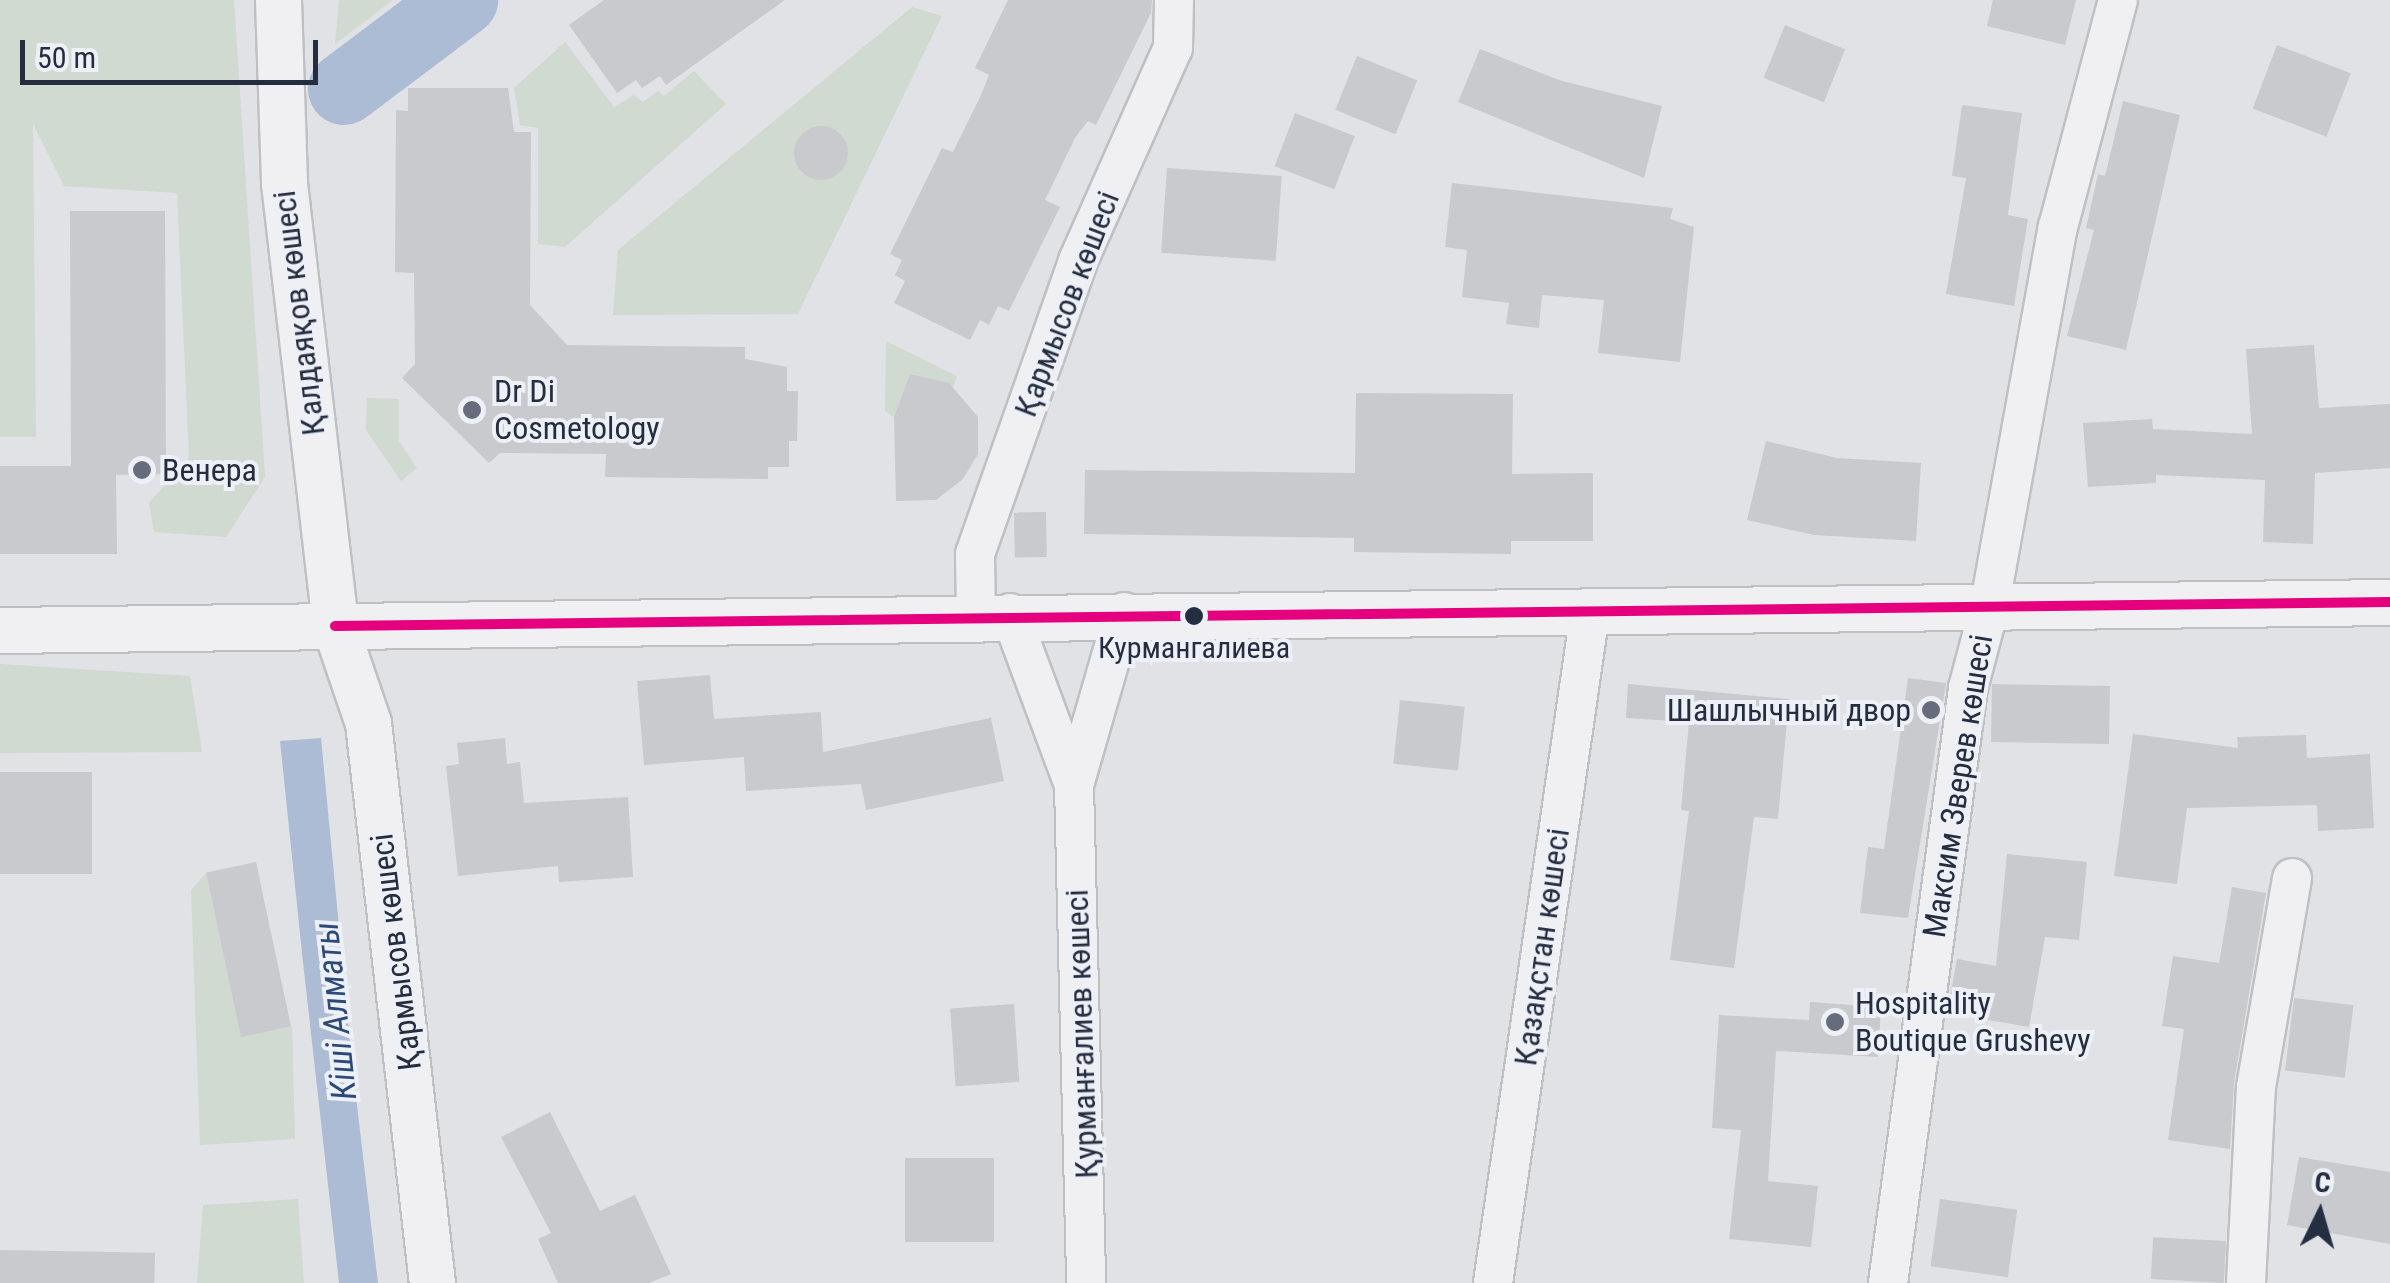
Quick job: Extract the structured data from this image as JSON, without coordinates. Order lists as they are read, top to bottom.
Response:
{
  "streets": {
    "street": [
      "Қармысов көшесі",
      "Қалдаяқов көшесі",
      "Максим Зверев көшесі",
      "Қазақстан көшесі",
      "Қурманғалиев көшесі"
    ]
  },
  "crossings": [
    ["Қармысов көшесі", "Қалдаяқов көшесі"],
    ["Қармысов көшесі", "Қурманғалиев көшесі"]
  ],
  "water": ["Кіші Алматы"],
  "places": [
    "Dr Di Cosmetology",
    "Венера",
    "Курмангалиева",
    "Шашлычный двор",
    "Hospitality Boutique Grushevy"
  ],
  "scale_bar": "50 m",
  "north": "top"
}
